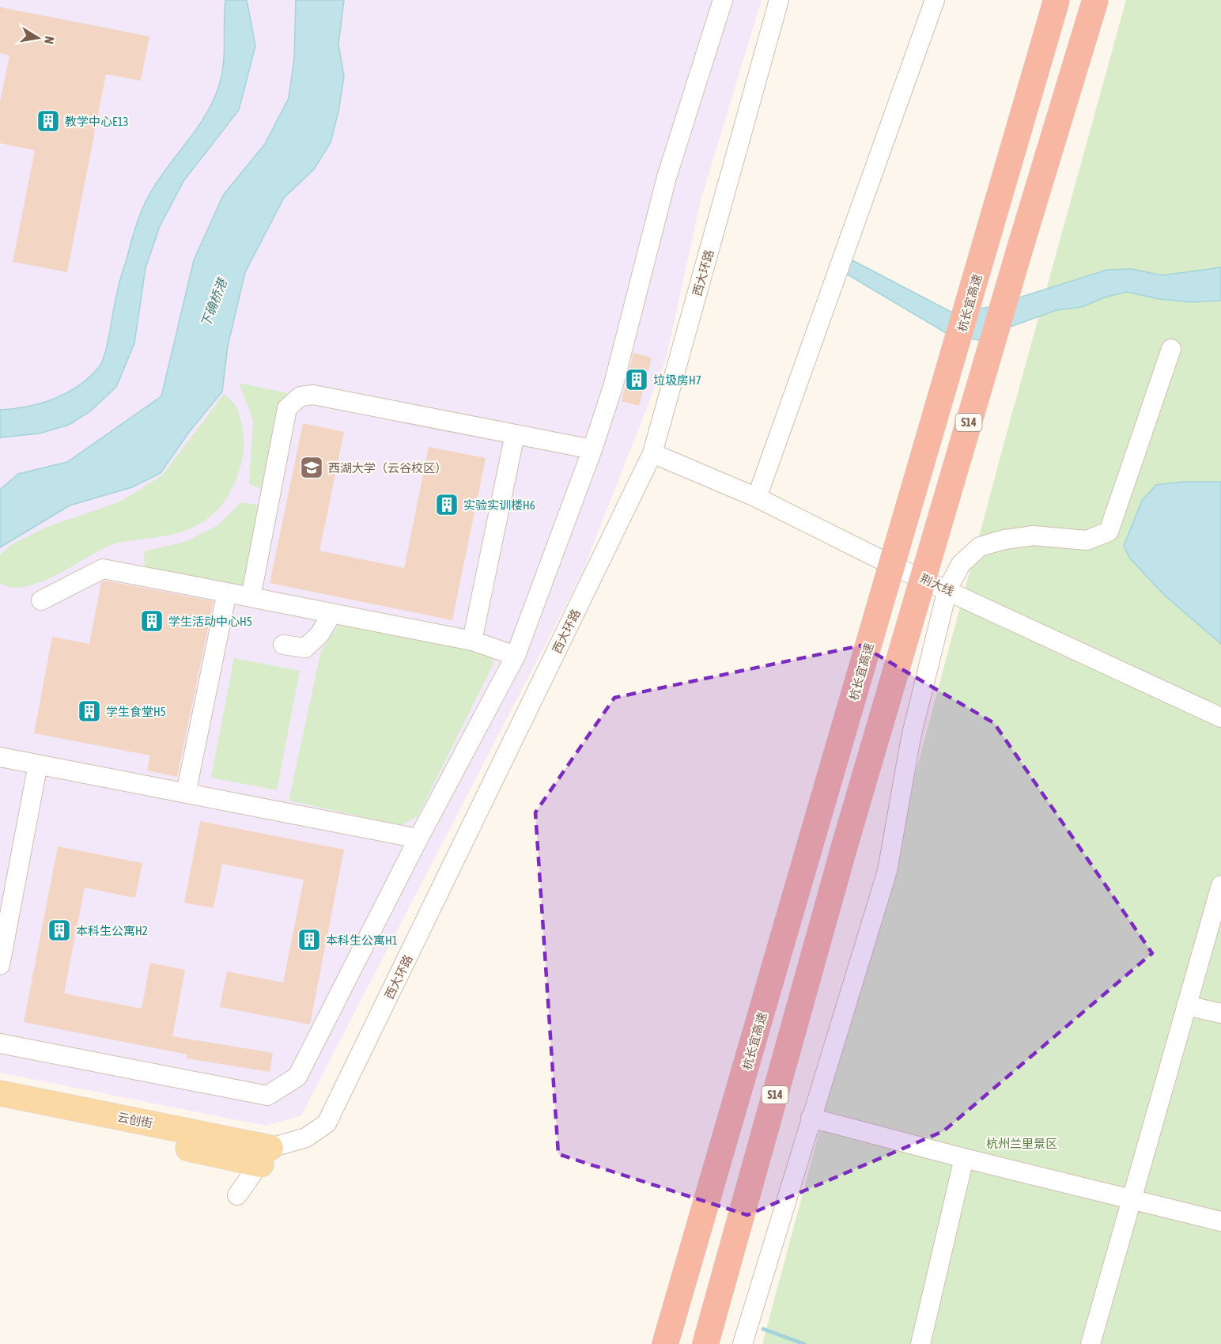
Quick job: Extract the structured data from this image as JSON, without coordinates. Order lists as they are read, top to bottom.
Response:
{
  "streets": {
    "highway": ["杭长宜高速", "S14"],
    "main road": ["云创街"],
    "street": ["西大环路", "荆大线"]
  },
  "crossings": [
    ["西大环路", "荆大线"],
    ["西大环路", "云创街"]
  ],
  "water": ["下确桥港"],
  "parks": ["杭州兰里景区"],
  "places": {
    "building": [
      "教学中心E13",
      "垃圾房H7",
      "实验实训楼H6",
      "学生活动中心H5",
      "学生食堂H5",
      "本科生公寓H2",
      "本科生公寓H1"
    ],
    "school or university": ["西湖大学（云谷校区）"]
  },
  "north": "right"
}
